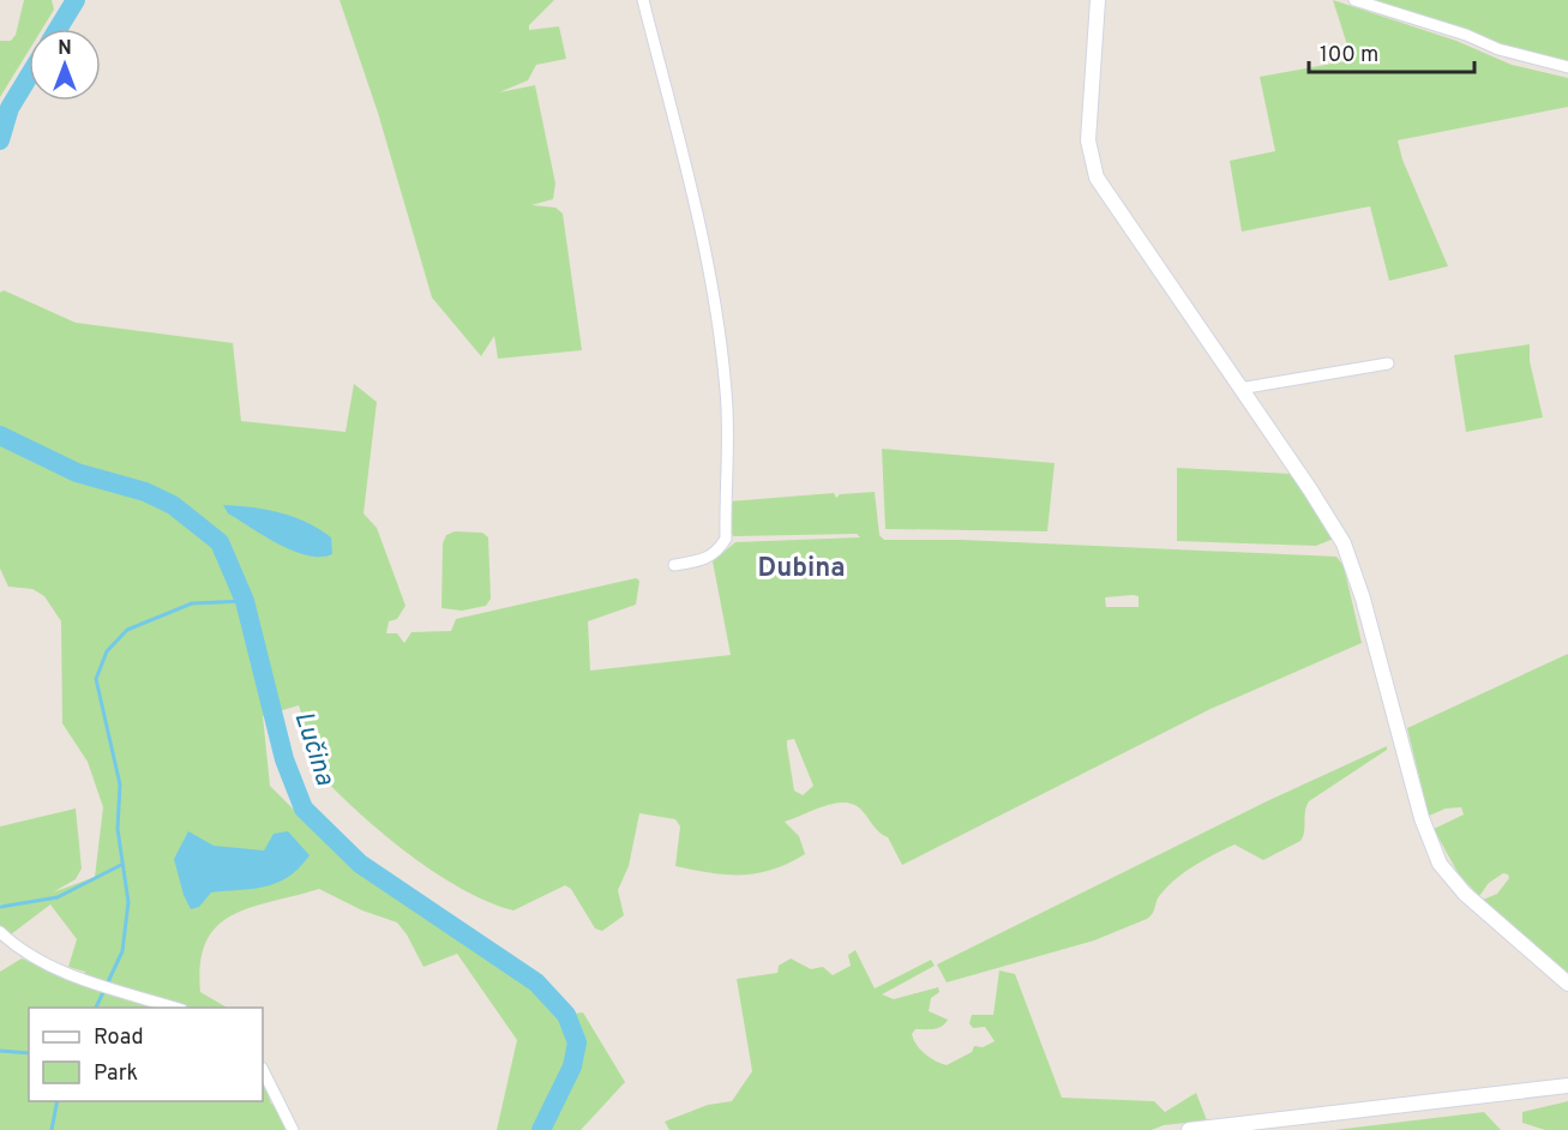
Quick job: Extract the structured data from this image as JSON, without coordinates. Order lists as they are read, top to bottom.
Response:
{
  "districts": ["Dubina"],
  "water": ["Lučina"],
  "legend": ["Road", "Park"],
  "scale_bar": "100 m",
  "north": "top"
}
